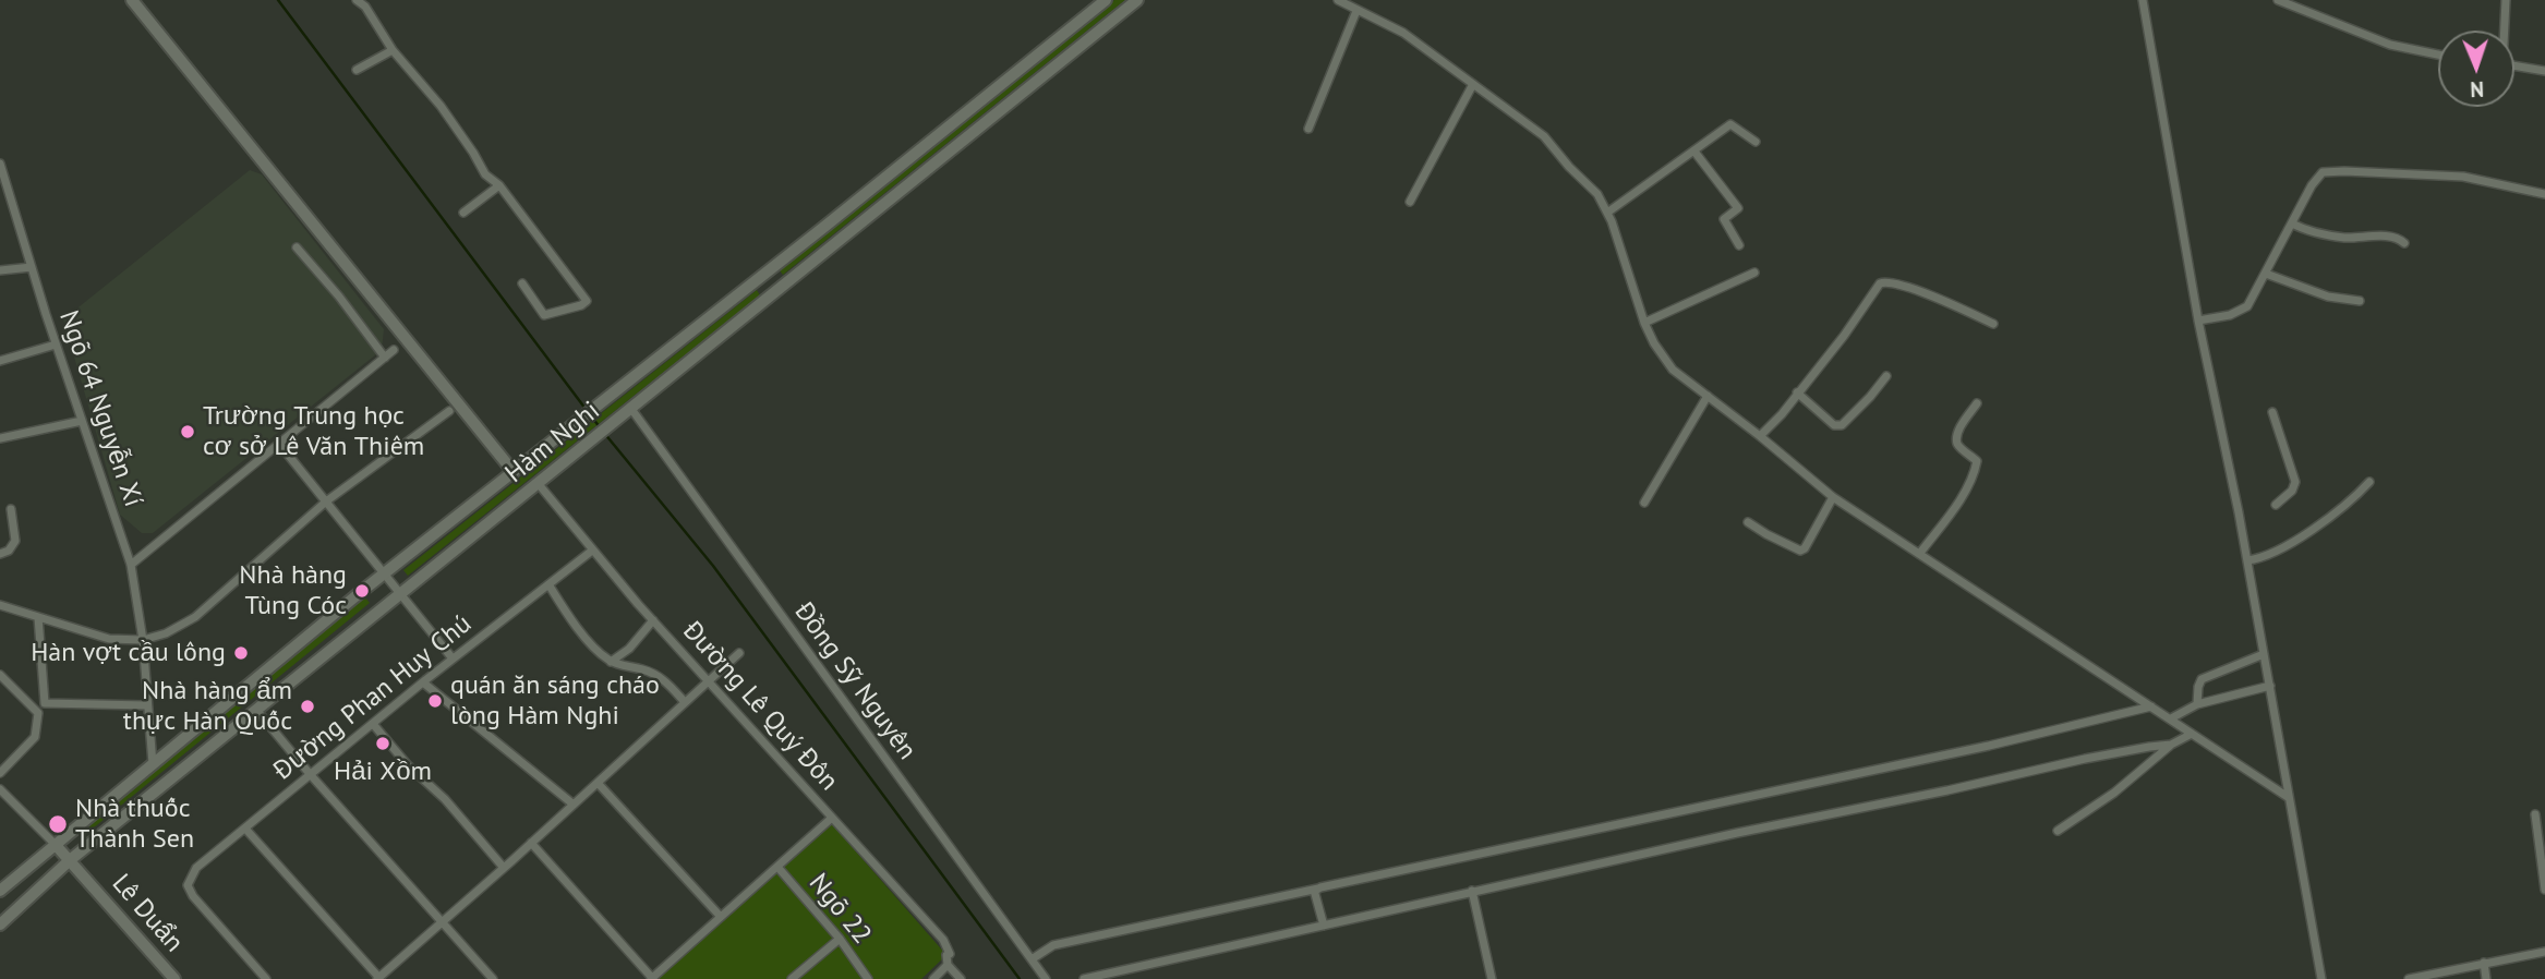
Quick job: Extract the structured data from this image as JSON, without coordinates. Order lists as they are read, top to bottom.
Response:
{
  "streets": {
    "main road": ["Hàm Nghi", "Lê Duẩn"],
    "street": [
      "Ngõ 64 Nguyễn Xí",
      "Đồng Sỹ Nguyên",
      "Đường Phan Huy Chú",
      "Đường Lê Quý Đôn",
      "Ngõ 22"
    ]
  },
  "crossings": [
    ["Ngõ 64 Nguyễn Xí", "Hàm Nghi"],
    ["Hàm Nghi", "Đồng Sỹ Nguyên"],
    ["Hàm Nghi", "Đường Lê Quý Đôn"],
    ["Hàm Nghi", "Lê Duẩn"],
    ["Đường Phan Huy Chú", "Đường Lê Quý Đôn"]
  ],
  "places": [
    "Trường Trung học cơ sở Lê Văn Thiêm",
    "Nhà hàng Tùng Cóc",
    "Hàn vợt cầu lông",
    "quán ăn sáng cháo lòng Hàm Nghi",
    "Nhà hàng ẩm thực Hàn Quốc",
    "Hải Xồm",
    "Nhà thuốc Thành Sen"
  ],
  "north": "bottom"
}
